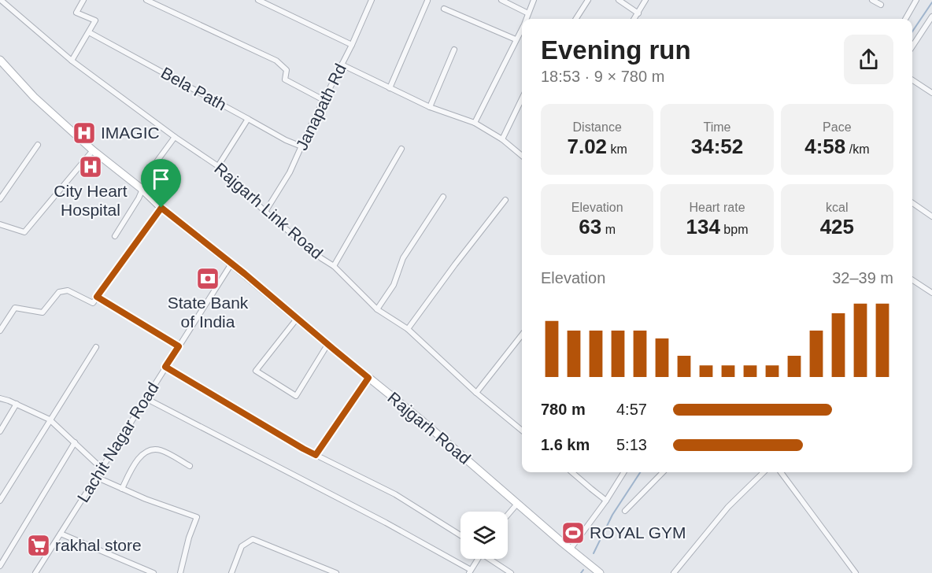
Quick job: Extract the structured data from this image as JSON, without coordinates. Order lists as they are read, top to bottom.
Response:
{
  "streets": {
    "main road": ["Rajgarh Road"],
    "street": [
      "Bela Path",
      "Janapath Rd",
      "Rajgarh Link Road",
      "Lachit Nagar Road"
    ]
  },
  "crossings": [
    ["Bela Path", "Janapath Rd"],
    ["Janapath Rd", "Rajgarh Link Road"],
    ["Rajgarh Road", "Lachit Nagar Road"]
  ],
  "places": {
    "hospital": ["IMAGIC", "City Heart Hospital"],
    "bank": ["State Bank of India"],
    "sports": ["ROYAL GYM"],
    "supermarket": ["rakhal store"]
  },
  "page": {
    "heading": ["Evening run", "18:53 · 9 × 780 m"],
    "stats": [
      ["Distance", "7.02 km"],
      ["Time", "34:52"],
      ["Pace", "4:58 /km"],
      ["Elevation", "63 m"],
      ["Heart rate", "134 bpm"],
      ["kcal", "425"]
    ],
    "chart": ["Elevation", "32–39 m"],
    "list": [
      {
        "name": "780 m",
        "note": "4:57"
      },
      {
        "name": "1.6 km",
        "note": "5:13"
      }
    ]
  }
}
